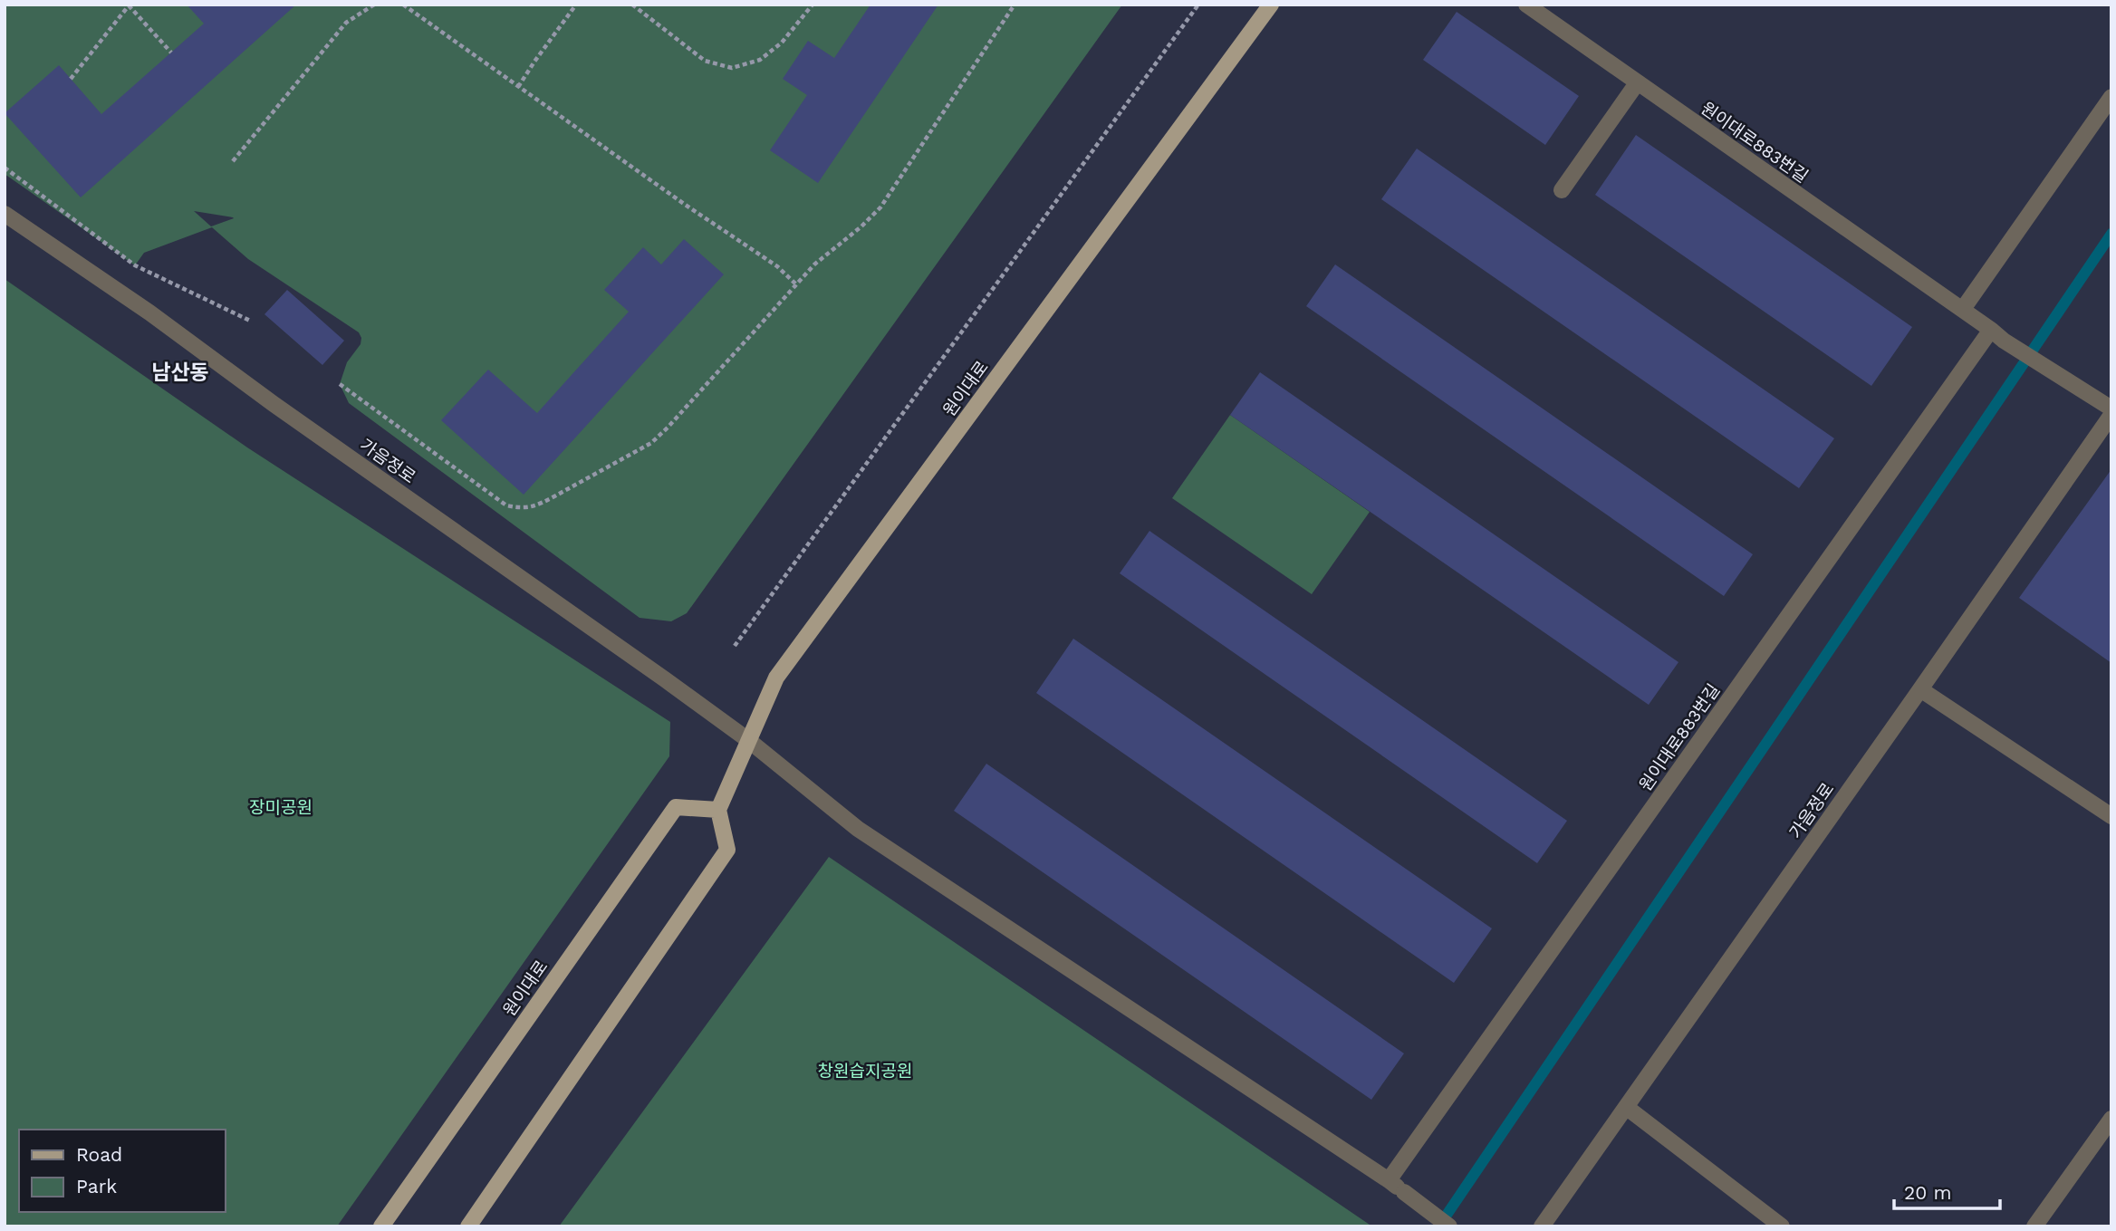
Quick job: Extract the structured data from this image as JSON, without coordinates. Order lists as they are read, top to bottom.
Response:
{
  "streets": {
    "main road": ["원이대로"],
    "street": ["원이대로883번길", "가음정로"]
  },
  "crossings": [
    ["원이대로883번길", "가음정로"],
    ["원이대로", "가음정로"]
  ],
  "districts": ["남산동"],
  "parks": ["장미공원", "창원습지공원"],
  "legend": ["Road", "Park"],
  "scale_bar": "20 m"
}
